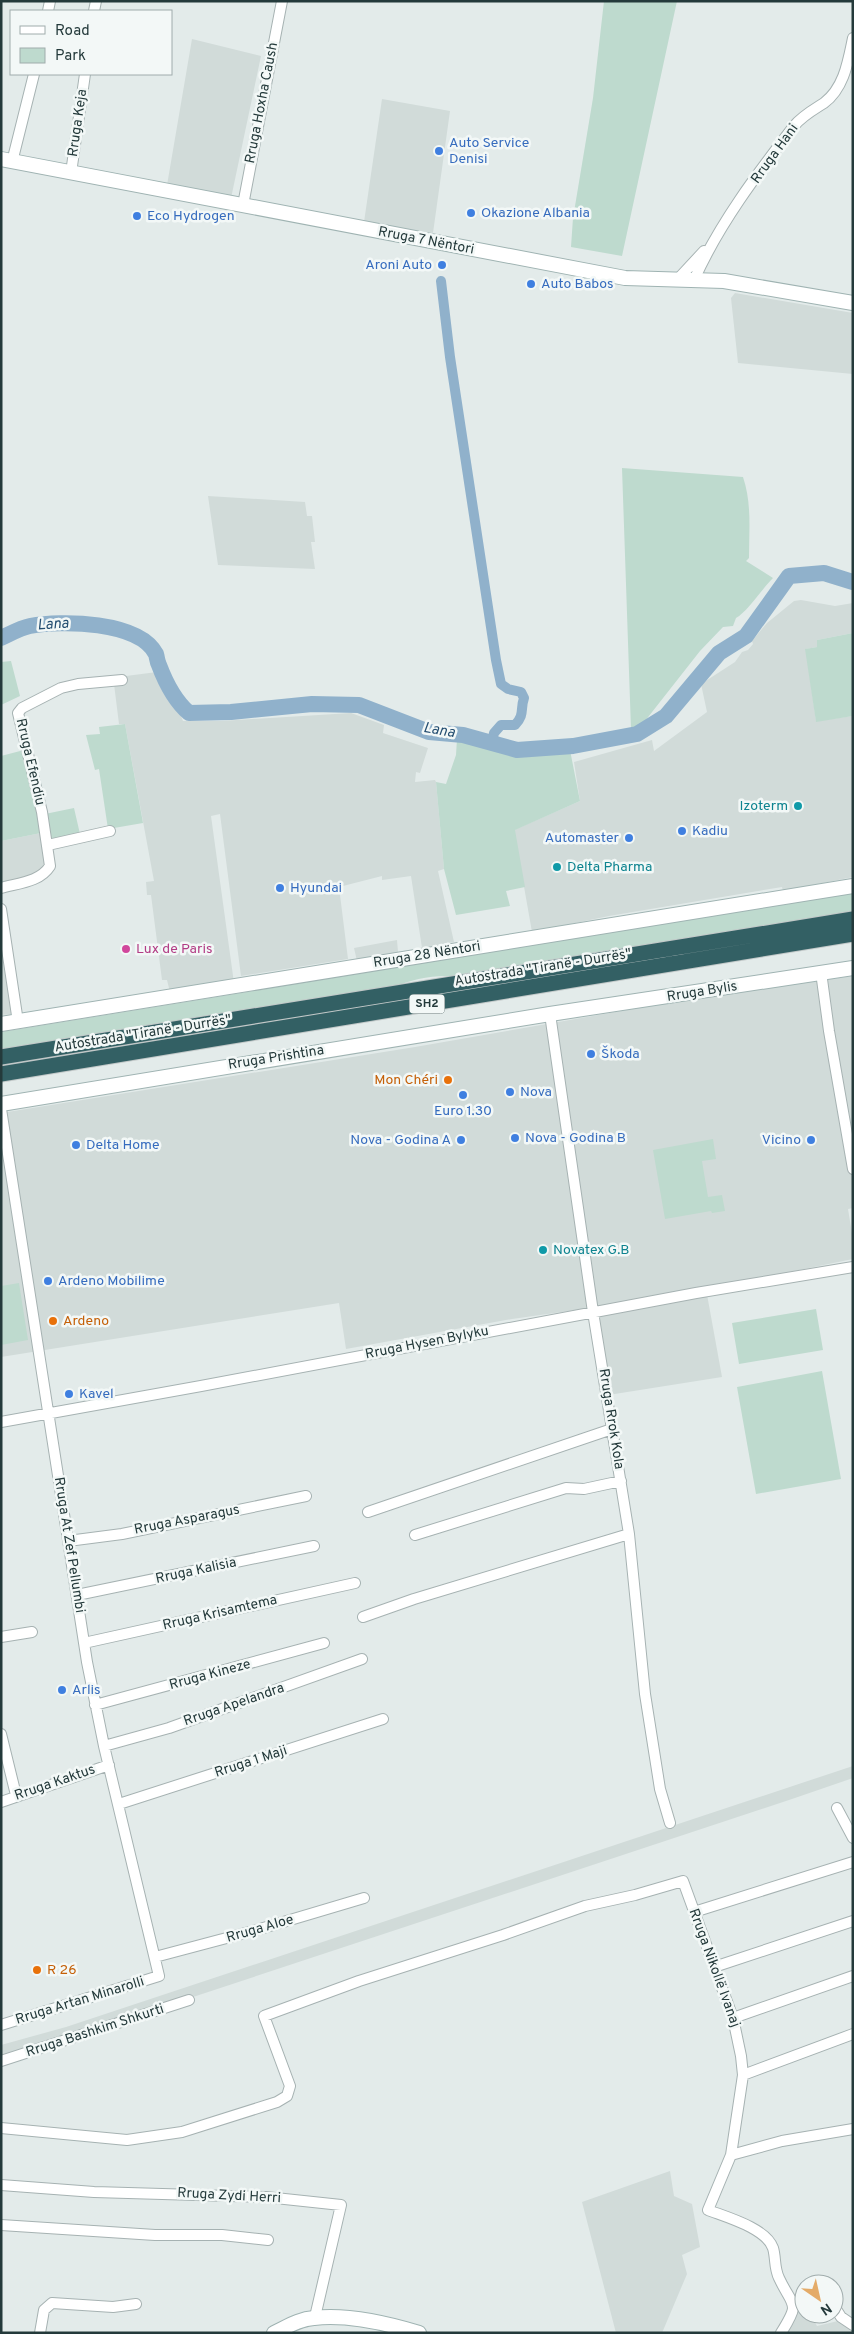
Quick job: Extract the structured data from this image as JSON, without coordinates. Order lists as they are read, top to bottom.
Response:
{
  "streets": {
    "highway": ["Autostrada \"Tiranë - Durrës\"", "SH2"],
    "main road": [
      "Rruga 7 Nëntori",
      "Rruga 28 Nëntori",
      "Rruga Bylis",
      "Rruga Prishtina"
    ],
    "street": [
      "Rruga Hoxha Caush",
      "Rruga Keja",
      "Rruga Hani",
      "Rruga Efendiu",
      "Rruga Hysen Bylyku",
      "Rruga Rrok Kola",
      "Rruga Asparagus",
      "Rruga At Zef Pellumbi",
      "Rruga Kalisia",
      "Rruga Krisamtema",
      "Rruga Kineze",
      "Rruga Apelandra",
      "Rruga 1 Maji",
      "Rruga Kaktus",
      "Rruga Aloe",
      "Rruga Nikollë Ivanaj",
      "Rruga Artan Minarolli",
      "Rruga Bashkim Shkurti",
      "Rruga Zydi Herri"
    ]
  },
  "crossings": [
    ["Rruga Hoxha Caush", "Rruga 7 Nëntori"],
    ["Rruga Keja", "Rruga 7 Nëntori"],
    ["Rruga Hani", "Rruga 7 Nëntori"],
    ["Rruga Bylis", "Rruga Prishtina"],
    ["Rruga Bylis", "Rruga Rrok Kola"],
    ["Rruga Prishtina", "Rruga Rrok Kola"],
    ["Rruga Hysen Bylyku", "Rruga Rrok Kola"],
    ["Rruga Hysen Bylyku", "Rruga At Zef Pellumbi"],
    ["Rruga Asparagus", "Rruga At Zef Pellumbi"],
    ["Rruga At Zef Pellumbi", "Rruga Kalisia"],
    ["Rruga At Zef Pellumbi", "Rruga Krisamtema"],
    ["Rruga At Zef Pellumbi", "Rruga Kineze"],
    ["Rruga At Zef Pellumbi", "Rruga Apelandra"],
    ["Rruga At Zef Pellumbi", "Rruga 1 Maji"],
    ["Rruga At Zef Pellumbi", "Rruga Kaktus"],
    ["Rruga At Zef Pellumbi", "Rruga Aloe"],
    ["Rruga At Zef Pellumbi", "Rruga Artan Minarolli"]
  ],
  "water": ["Lana"],
  "places": [
    "Auto Service Denisi",
    "Okazione Albania",
    "Eco Hydrogen",
    "Aroni Auto",
    "Auto Babos",
    "Izoterm",
    "Kadiu",
    "Automaster",
    "Delta Pharma",
    "Hyundai",
    "Lux de Paris",
    "Škoda",
    "Mon Chéri",
    "Nova",
    "Euro 1.30",
    "Nova - Godina B",
    "Nova - Godina A",
    "Vicino",
    "Delta Home",
    "Novatex G.B",
    "Ardeno Mobilime",
    "Ardeno",
    "Kavel",
    "Arlis",
    "R 26"
  ],
  "legend": ["Road", "Park"],
  "north": "bottom right"
}
